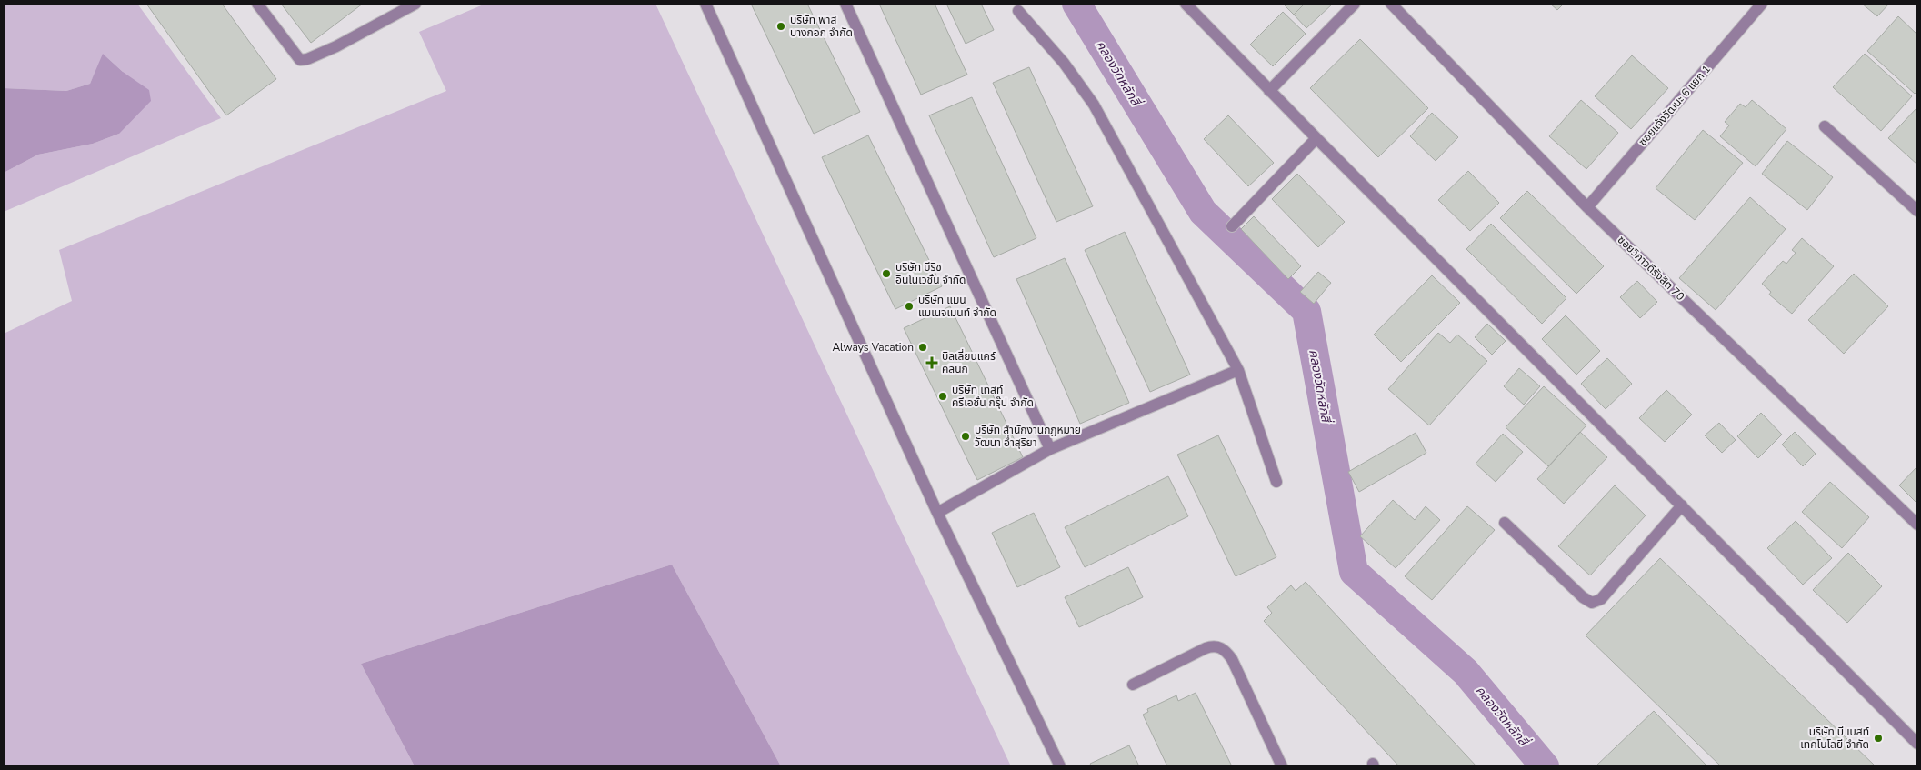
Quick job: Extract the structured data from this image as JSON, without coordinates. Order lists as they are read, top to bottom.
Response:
{
  "streets": {
    "street": ["ซอยแจ้งวัฒนะ 6 แยก 1", "ซอยวิภาวดีรังสิต 70"]
  },
  "crossings": [
    ["ซอยแจ้งวัฒนะ 6 แยก 1", "ซอยวิภาวดีรังสิต 70"]
  ],
  "water": ["คลองวัดหลักสี่"],
  "places": {
    "other": [
      "บริษัท พาส บางกอก จำกัด",
      "บริษัท บีริช อินโนเวชั่น จำกัด",
      "บริษัท แมน แมเนจเมนท์ จำกัด",
      "Always Vacation",
      "บริษัท เทสท์ ครีเอชั่น กรุ๊ป จำกัด",
      "บริษัท สำนักงานกฎหมาย วัฒนา อ่ำสุริยา",
      "บริษัท บี เบสท์ เทคโนโลยี จำกัด"
    ],
    "health": ["บิลเลี่ยนแคร์ คลินิก"]
  }
}
